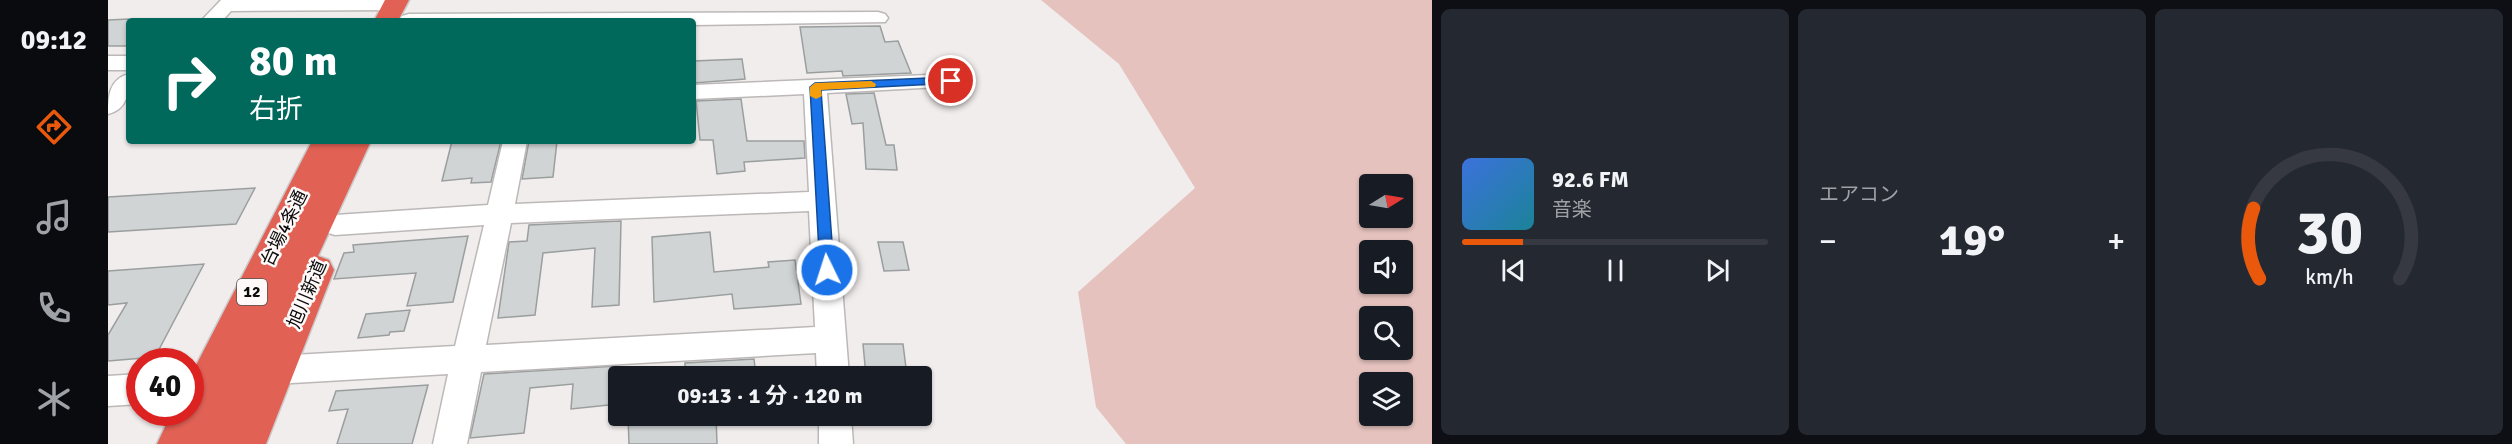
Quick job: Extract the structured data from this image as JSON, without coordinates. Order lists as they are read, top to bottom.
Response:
{
  "streets": {
    "highway": ["台場4条通", "12", "旭川新道"]
  },
  "crossings": [
    ["台場4条通", "旭川新道"]
  ],
  "north": "right",
  "page": {
    "tabs": "09:12",
    "tile": "エアコン",
    "turn": ["80 m", "右折"],
    "song": ["92.6 FM", "音楽"],
    "heat": ["−", "19°", "+"],
    "limit": "40",
    "trip": "09:13 · 1 分 · 120 m",
    "gauge": ["30", "km/h"]
  }
}
